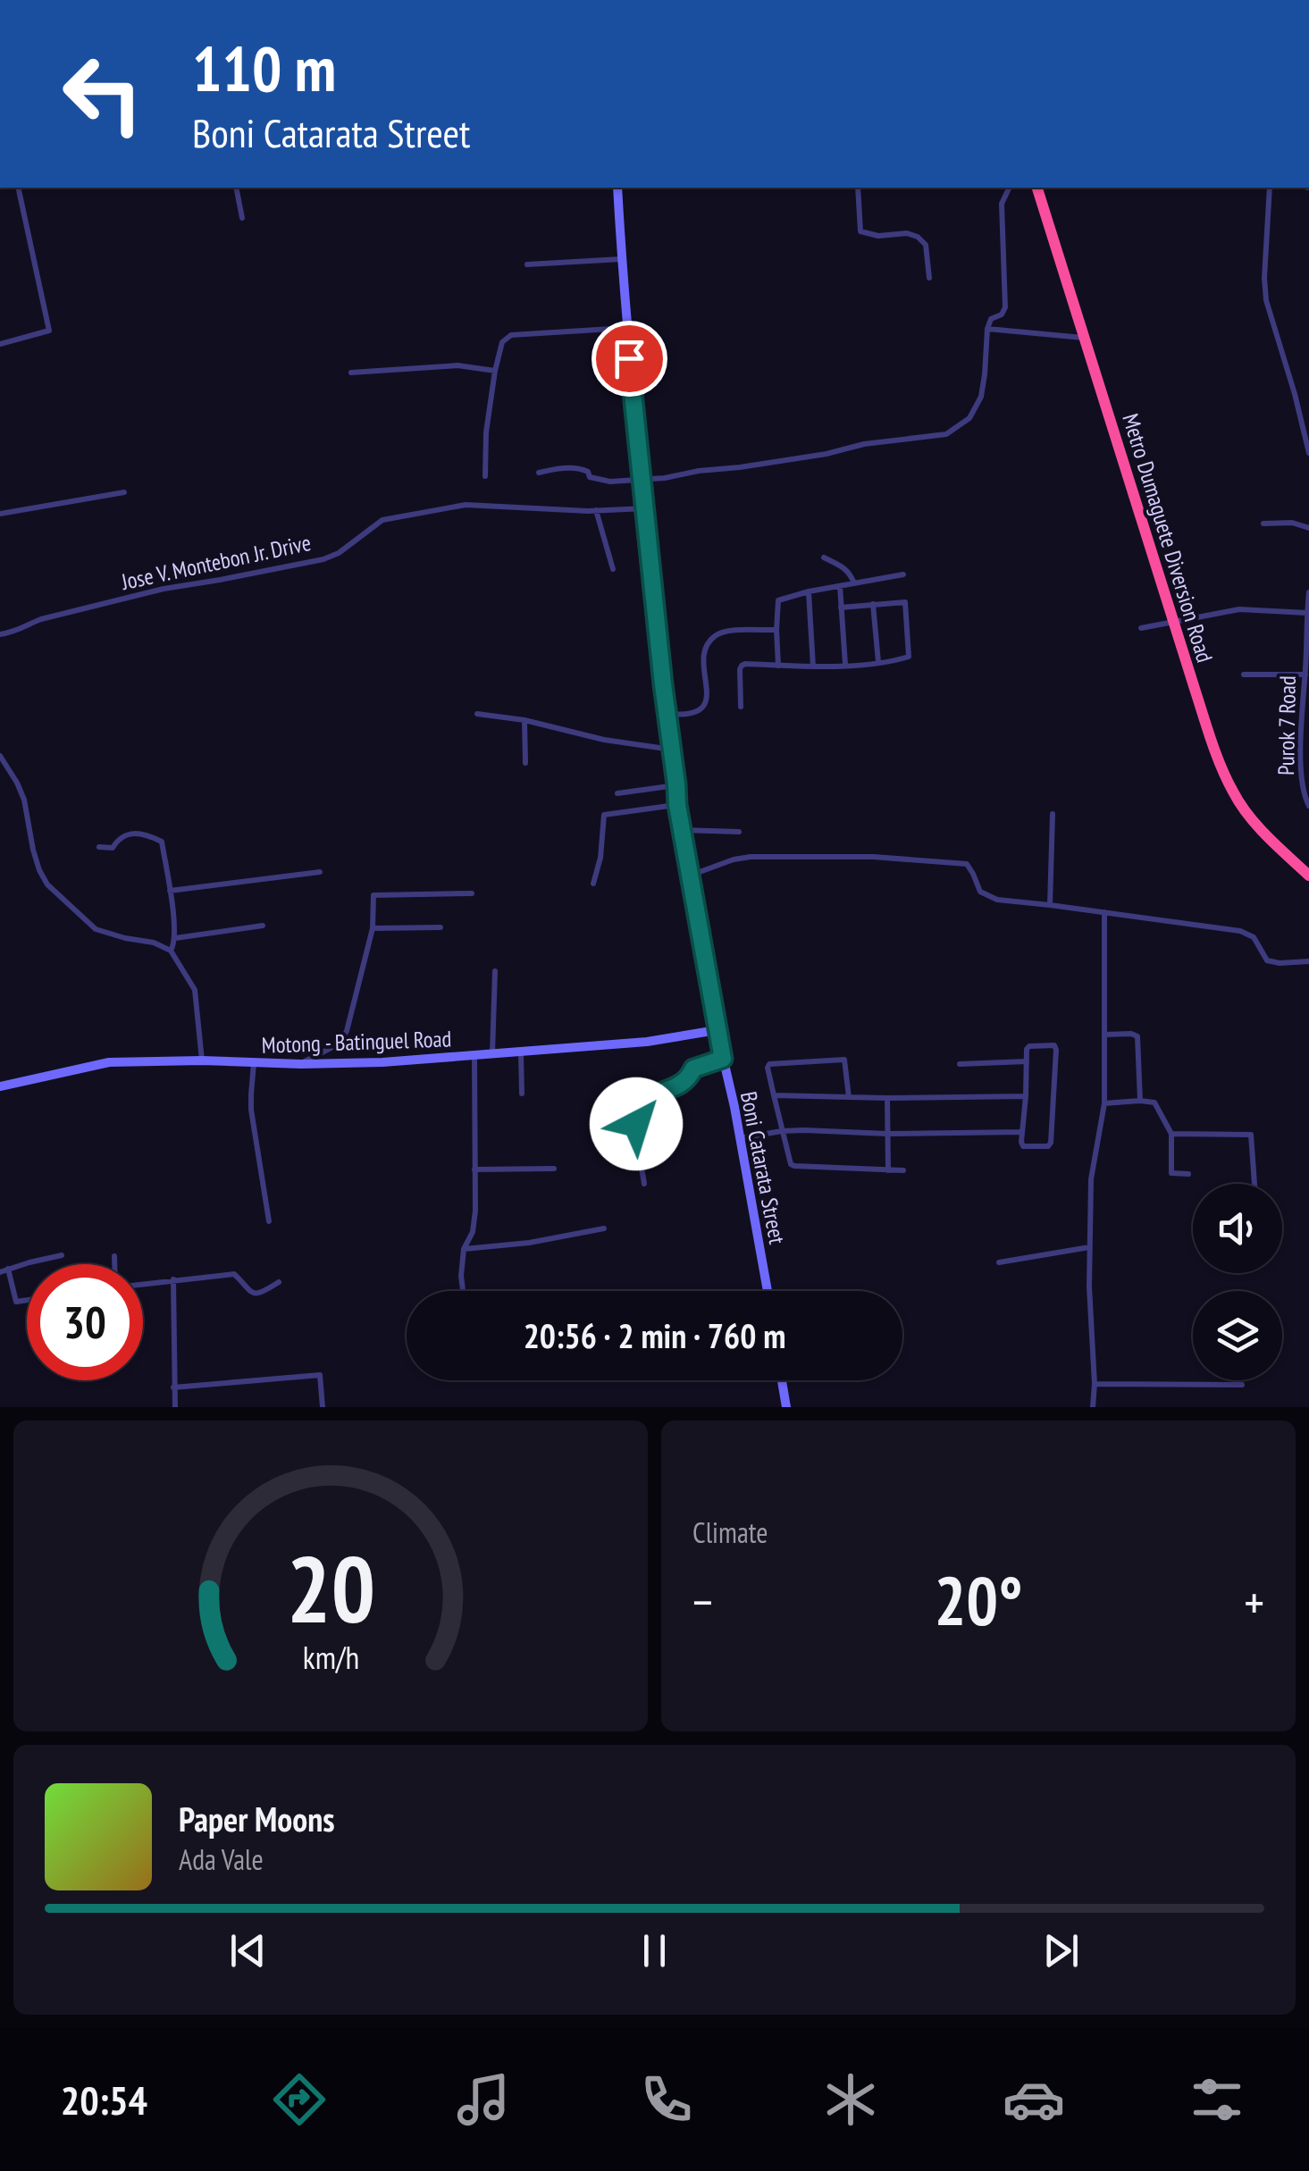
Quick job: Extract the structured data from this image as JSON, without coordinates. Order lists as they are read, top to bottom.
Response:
{
  "streets": {
    "highway": ["Metro Dumaguete Diversion Road"],
    "street": [
      "Jose V. Montebon Jr. Drive",
      "Purok 7 Road",
      "Motong - Batinguel Road",
      "Boni Catarata Street"
    ]
  },
  "crossings": [
    ["Jose V. Montebon Jr. Drive", "Boni Catarata Street"],
    ["Motong - Batinguel Road", "Boni Catarata Street"]
  ],
  "page": {
    "turn": ["110 m", "Boni Catarata Street"],
    "limit": "30",
    "trip": "20:56 · 2 min · 760 m",
    "tile": "Climate",
    "heat": ["−", "20°", "+"],
    "song": ["Paper Moons", "Ada Vale"],
    "tabs": "20:54",
    "gauge": ["20", "km/h"]
  }
}
